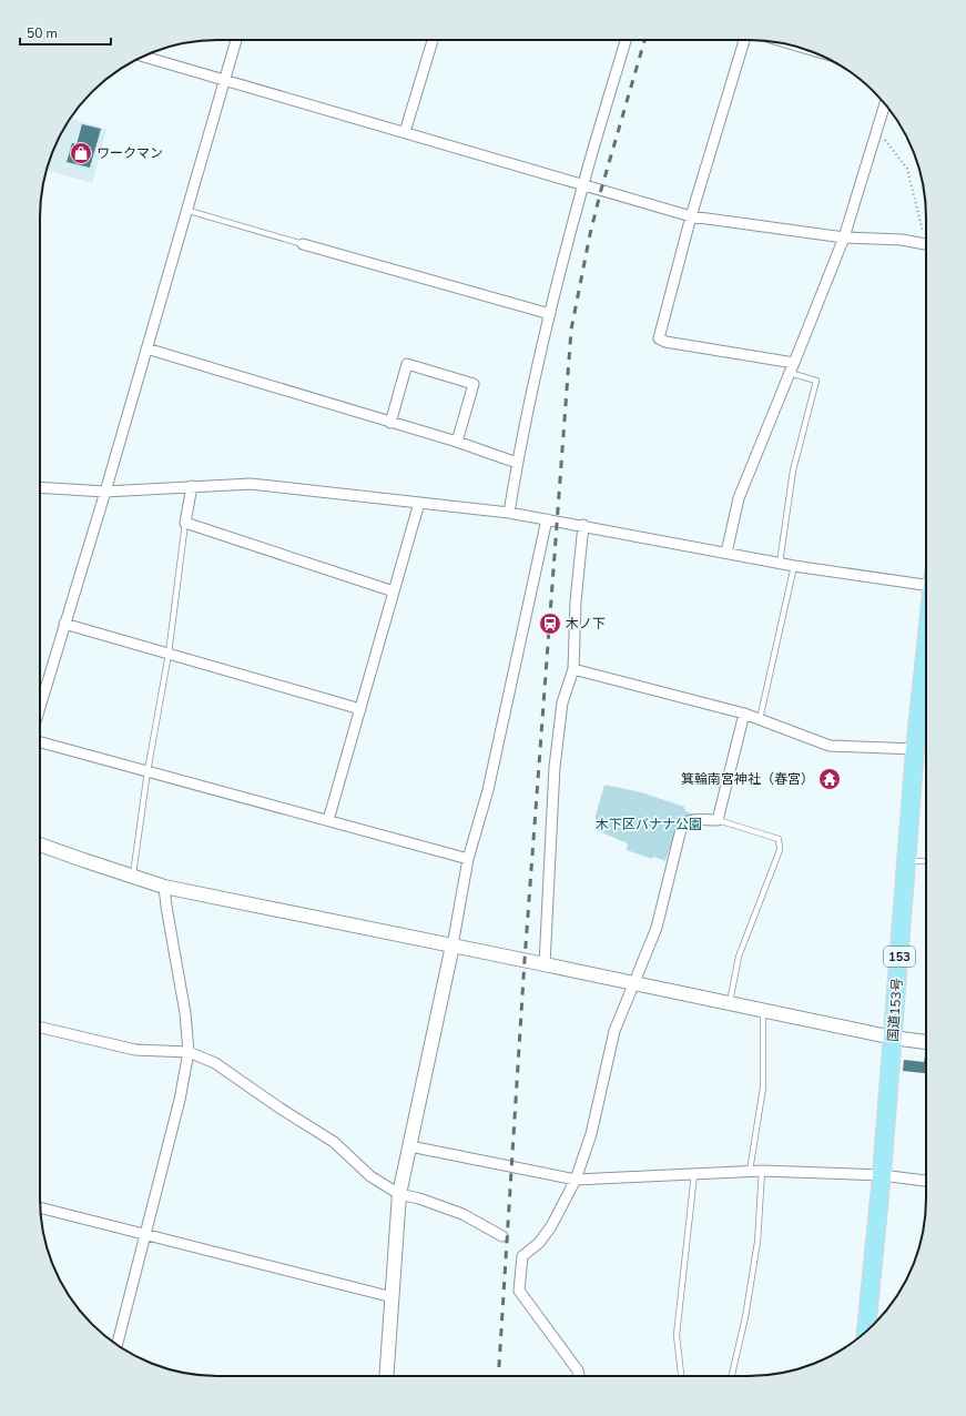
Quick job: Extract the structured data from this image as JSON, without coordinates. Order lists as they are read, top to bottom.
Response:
{
  "streets": {
    "highway": ["153", "国道153号"]
  },
  "parks": ["木下区バナナ公園"],
  "places": {
    "shop": ["ワークマン"],
    "station": ["木ノ下"],
    "temple": ["箕輪南宮神社（春宮）"]
  },
  "scale_bar": "50 m"
}
